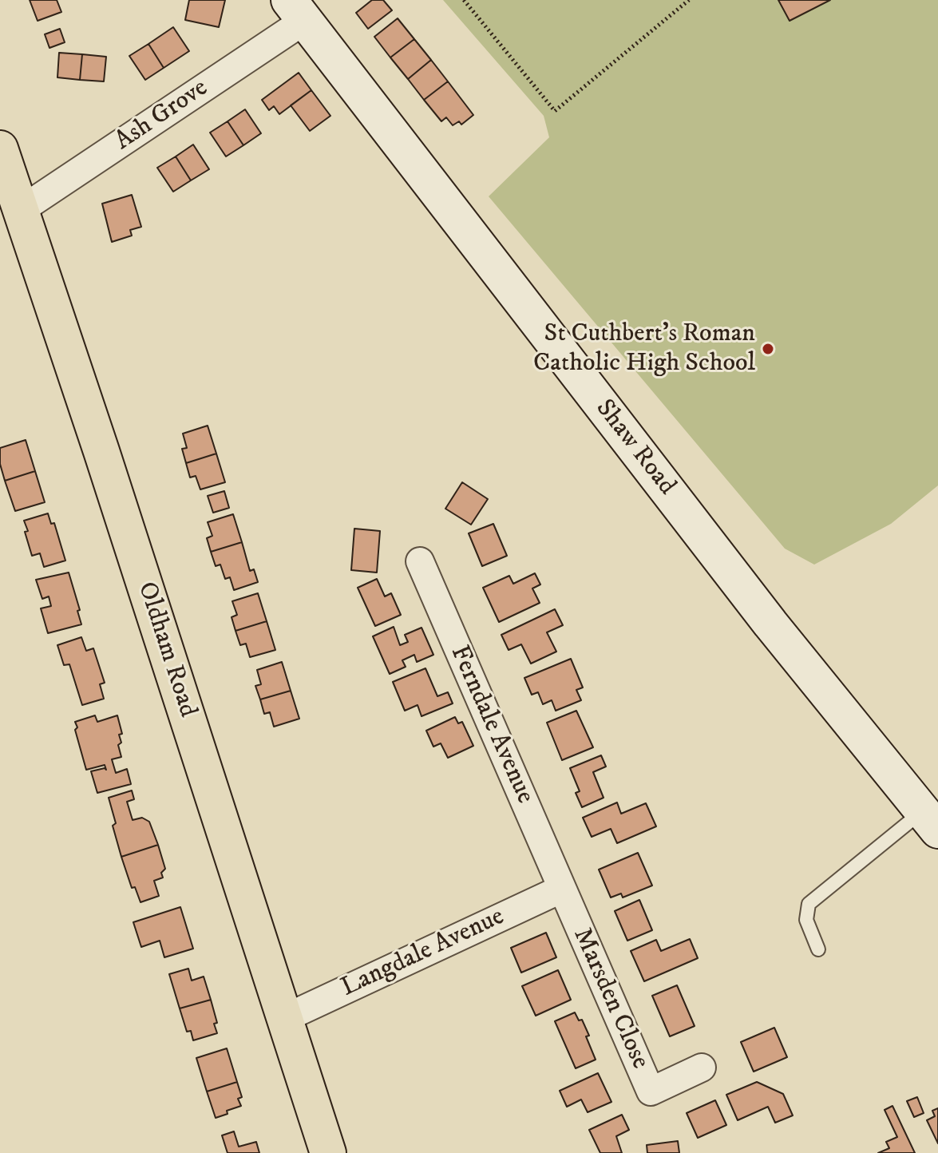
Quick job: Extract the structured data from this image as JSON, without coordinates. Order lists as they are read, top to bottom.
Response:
{
  "streets": {
    "main road": ["Oldham Road"],
    "street": [
      "Ash Grove",
      "Shaw Road",
      "Ferndale Avenue",
      "Langdale Avenue",
      "Marsden Close"
    ]
  },
  "crossings": [
    ["Ash Grove", "Shaw Road"],
    ["Ash Grove", "Oldham Road"],
    ["Oldham Road", "Langdale Avenue"],
    ["Ferndale Avenue", "Langdale Avenue"],
    ["Ferndale Avenue", "Marsden Close"],
    ["Langdale Avenue", "Marsden Close"]
  ],
  "places": ["St Cuthbert's Roman Catholic High School"]
}
